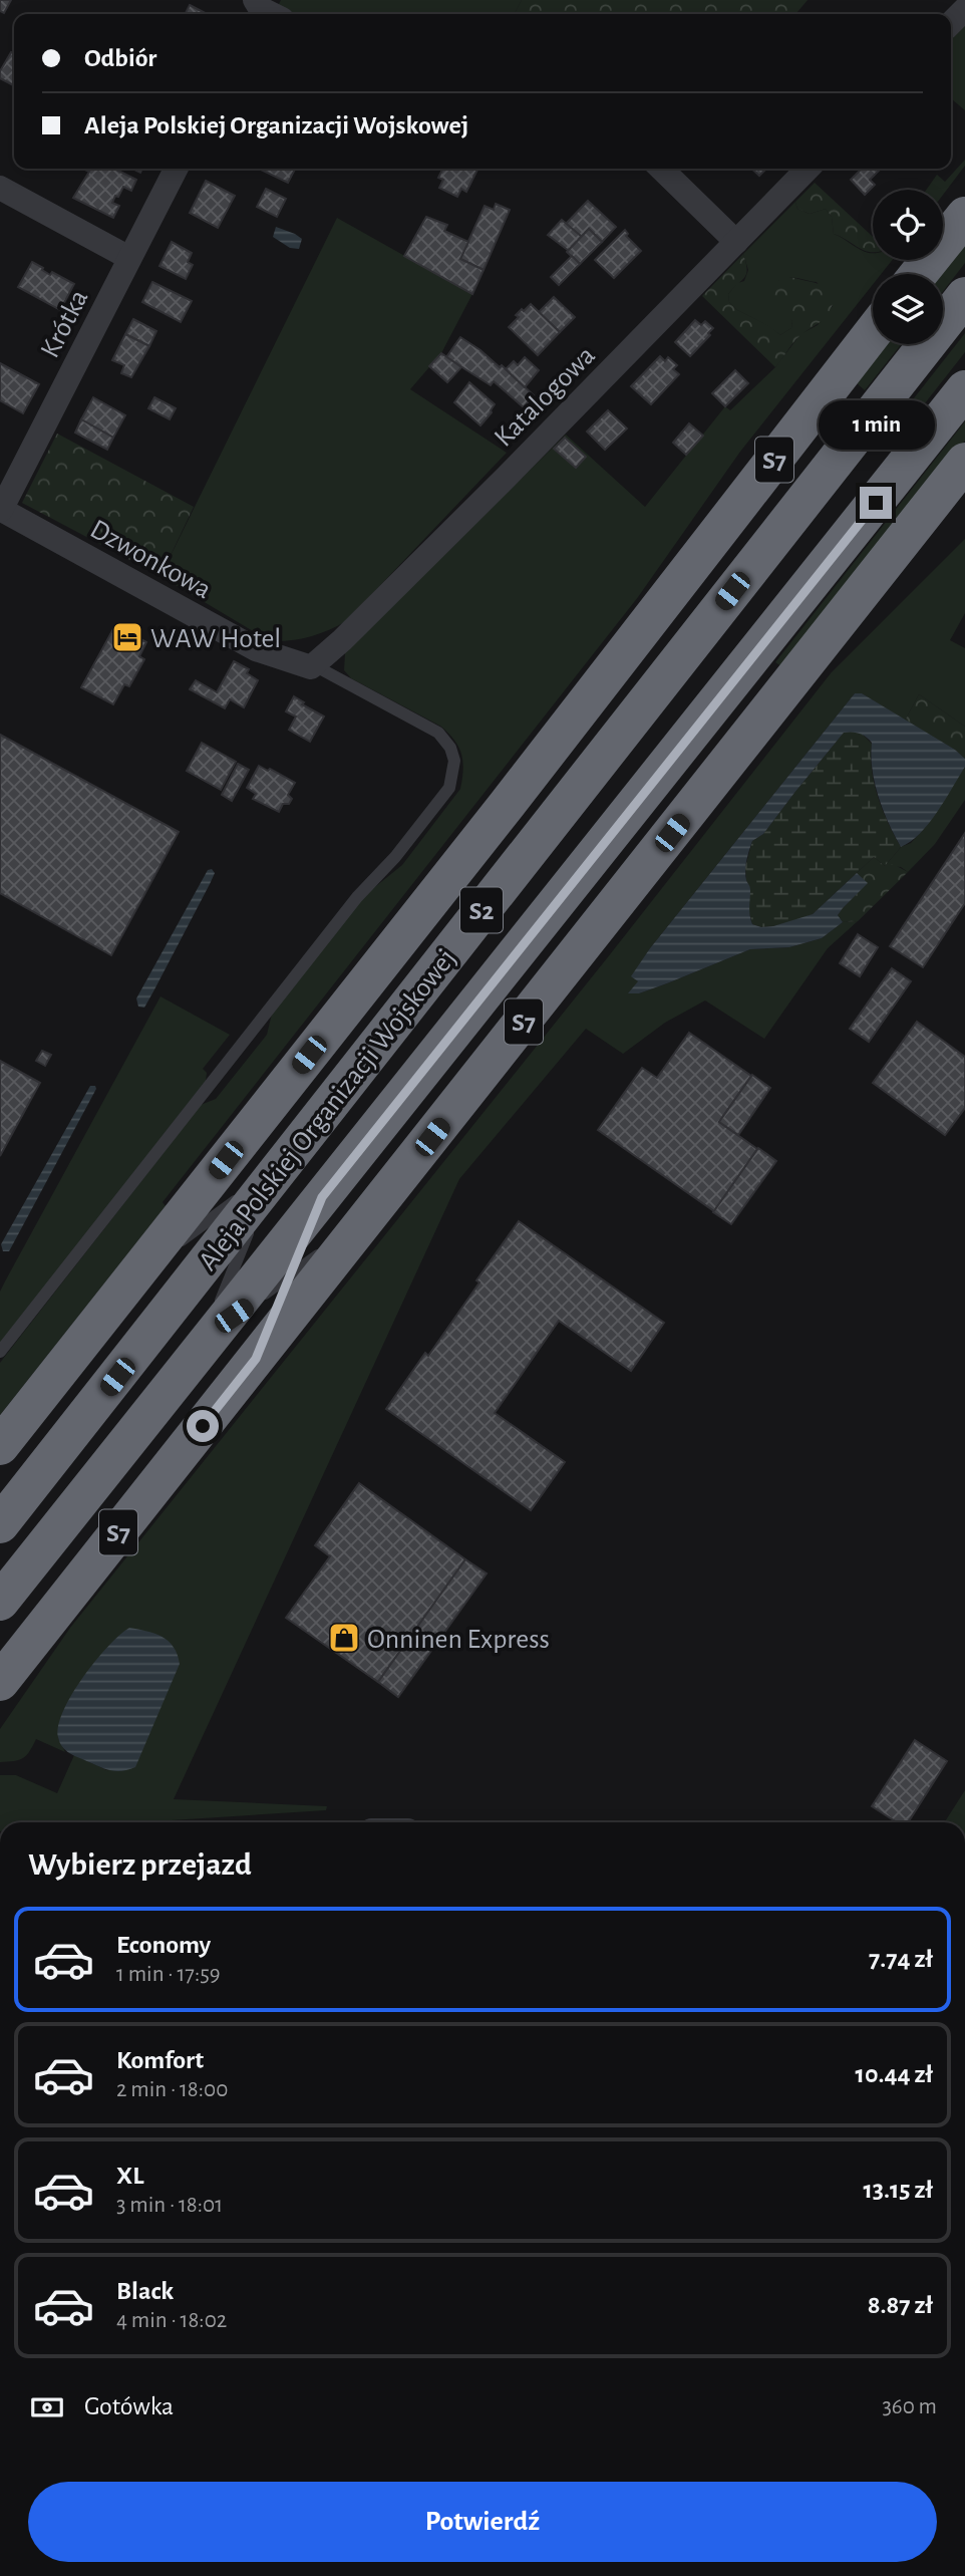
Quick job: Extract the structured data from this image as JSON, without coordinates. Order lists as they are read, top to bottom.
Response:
{
  "streets": {
    "highway": ["S7", "S2", "Aleja Polskiej Organizacji Wojskowej"],
    "street": ["Krótka", "Katalogowa", "Dzwonkowa"]
  },
  "crossings": [
    ["Krótka", "Dzwonkowa"],
    ["Katalogowa", "Dzwonkowa"]
  ],
  "places": {
    "hotel": ["WAW Hotel"],
    "shop": ["Onninen Express"]
  },
  "page": {
    "banner": ["Odbiór", "Aleja Polskiej Organizacji Wojskowej"],
    "bubble": "1 min",
    "heading": "Wybierz przejazd",
    "list": [
      {
        "name": "Economy",
        "note": "1 min · 17:59",
        "value": "7.74 zł"
      },
      {
        "name": "Komfort",
        "note": "2 min · 18:00",
        "value": "10.44 zł"
      },
      {
        "name": "XL",
        "note": "3 min · 18:01",
        "value": "13.15 zł"
      },
      {
        "name": "Black",
        "note": "4 min · 18:02",
        "value": "8.87 zł"
      }
    ],
    "pay": ["Gotówka", "360 m"],
    "buttons": "Potwierdź"
  }
}
